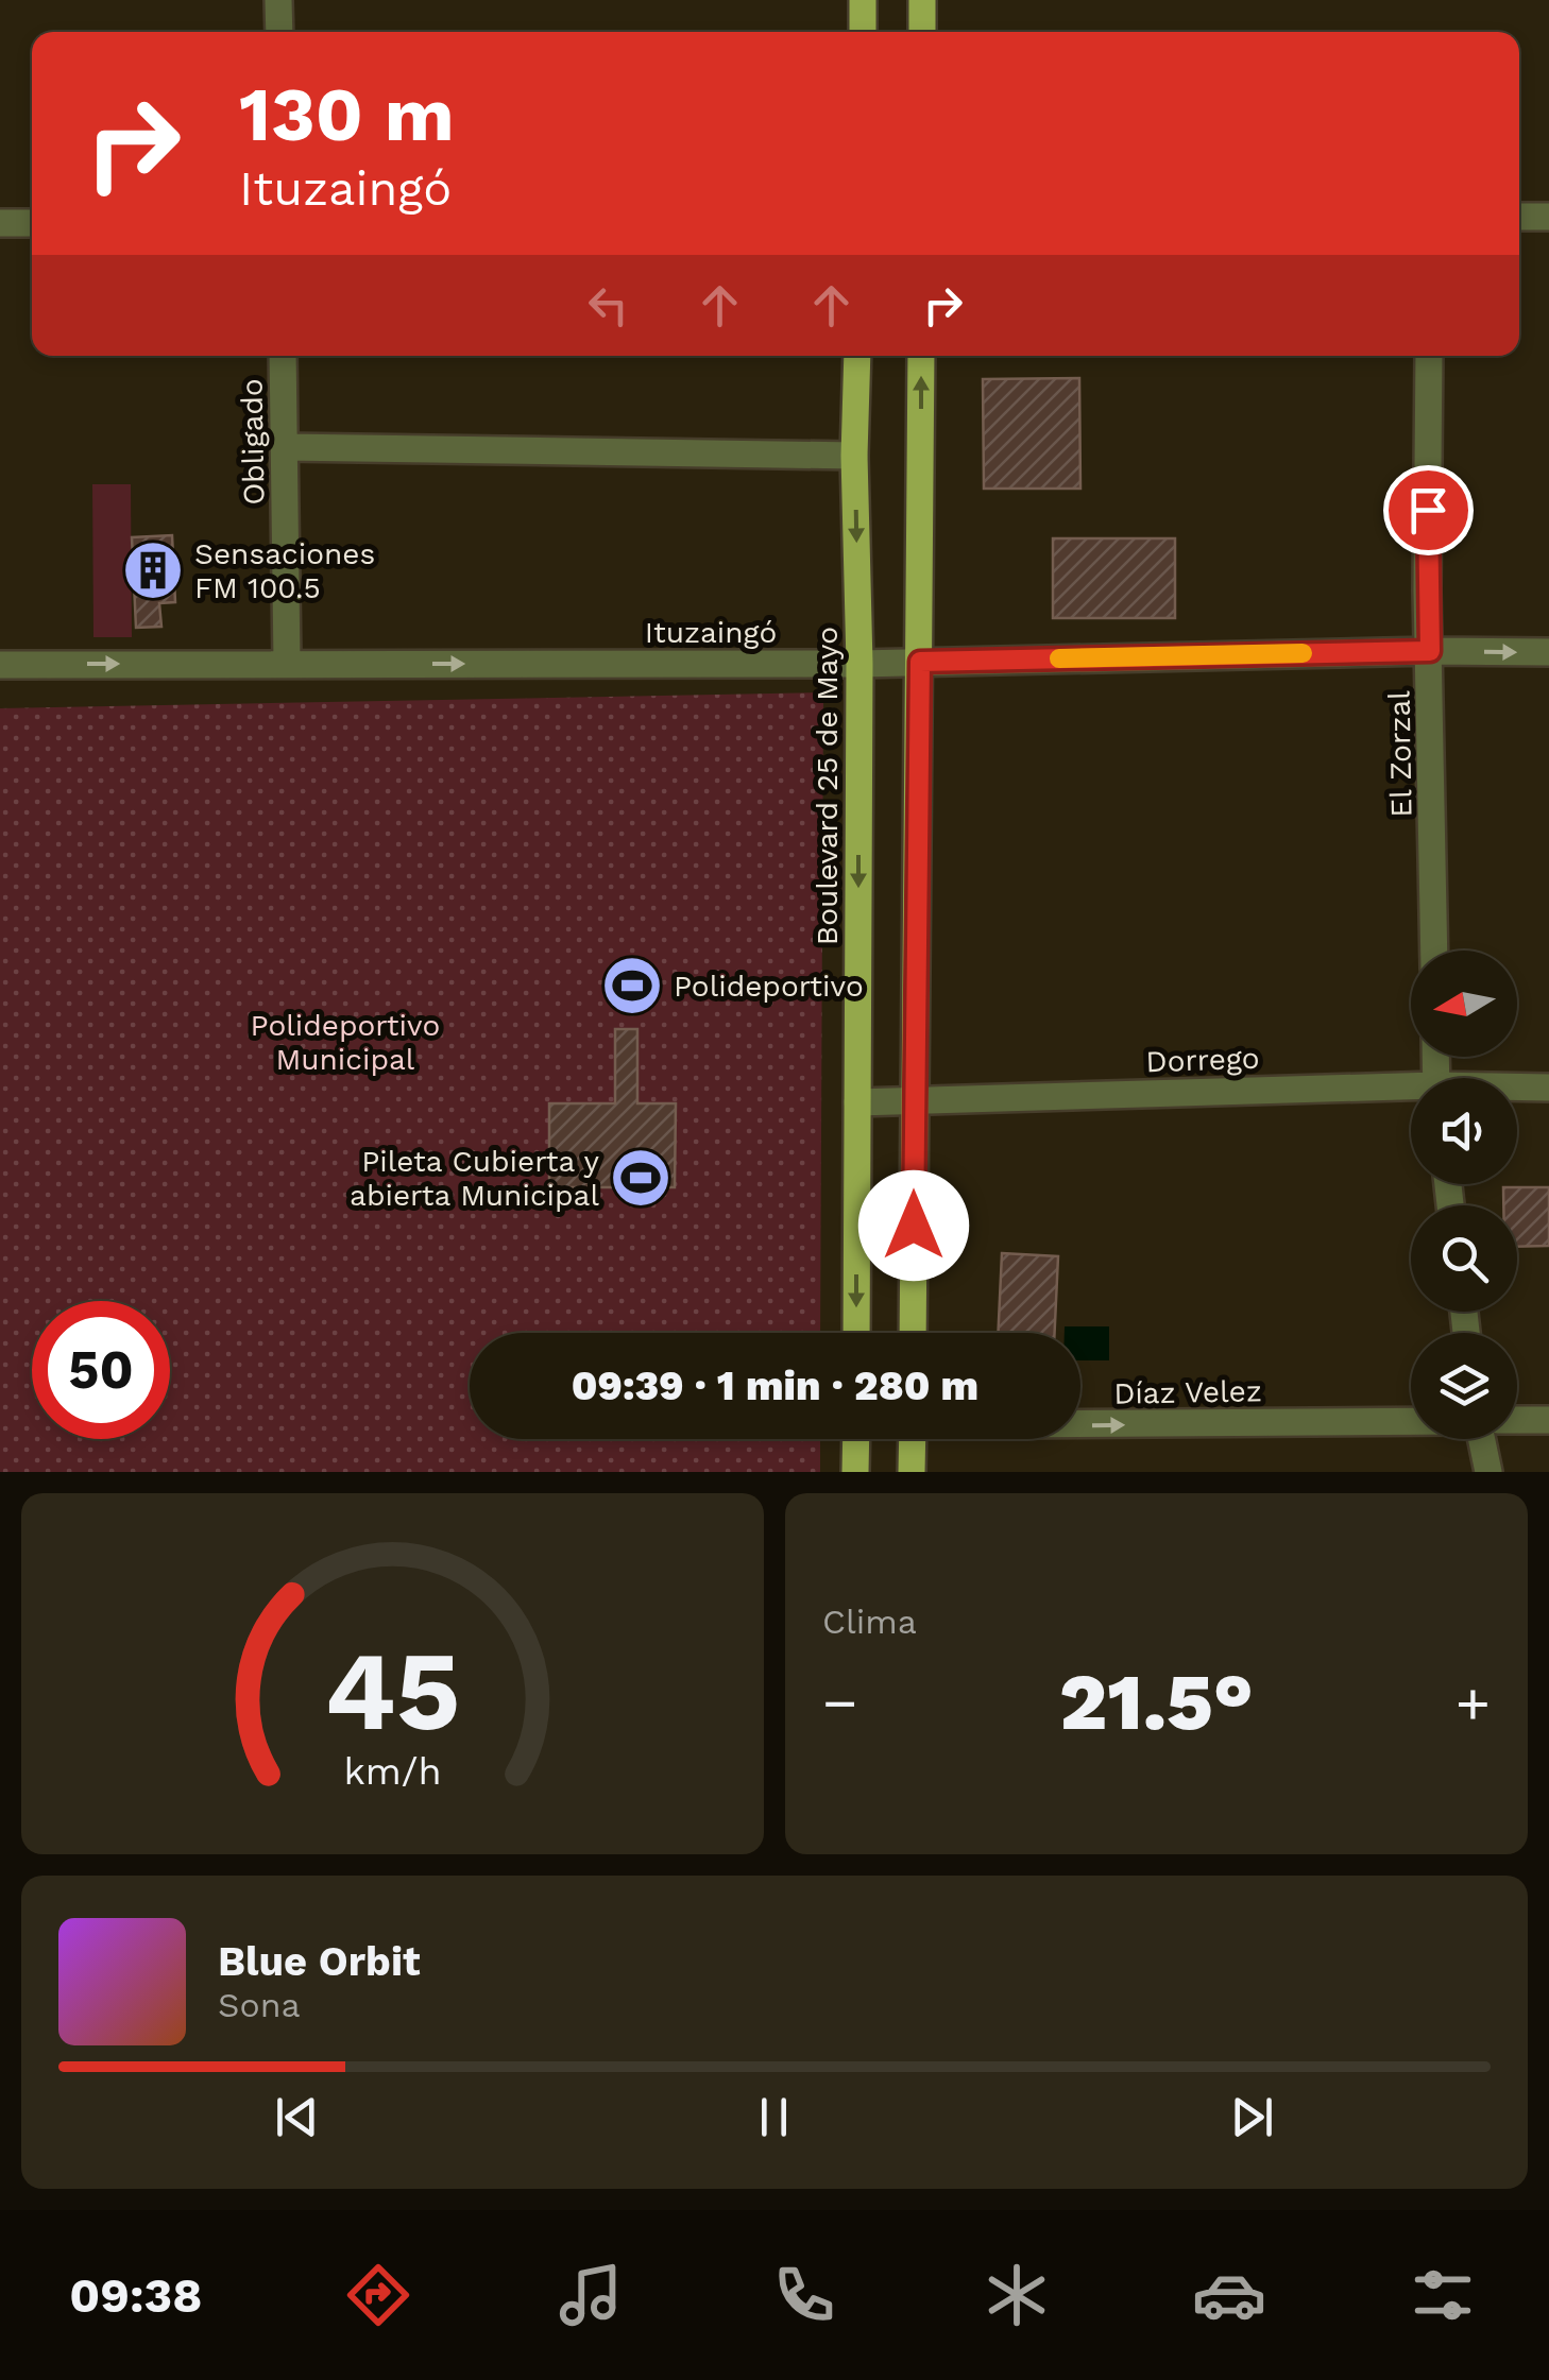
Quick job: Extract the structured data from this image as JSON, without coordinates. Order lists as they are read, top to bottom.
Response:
{
  "streets": {
    "main road": ["Boulevard 25 de Mayo"],
    "street": [
      "Obligado",
      "Ituzaingó",
      "El Zorzal",
      "Dorrego",
      "Díaz Velez"
    ]
  },
  "crossings": [
    ["Obligado", "Ituzaingó"],
    ["Ituzaingó", "El Zorzal"],
    ["Ituzaingó", "Boulevard 25 de Mayo"],
    ["Boulevard 25 de Mayo", "Dorrego"]
  ],
  "one_way": ["Díaz Velez"],
  "parks": ["Polideportivo Municipal"],
  "places": {
    "building": ["Sensaciones FM 100.5"],
    "sports": ["Polideportivo", "Pileta Cubierta y abierta Municipal"]
  },
  "north": "left",
  "page": {
    "turn": ["130 m", "Ituzaingó"],
    "limit": "50",
    "trip": "09:39 · 1 min · 280 m",
    "tile": "Clima",
    "heat": ["−", "21.5°", "+"],
    "song": ["Blue Orbit", "Sona"],
    "tabs": "09:38",
    "gauge": ["45", "km/h"]
  }
}
